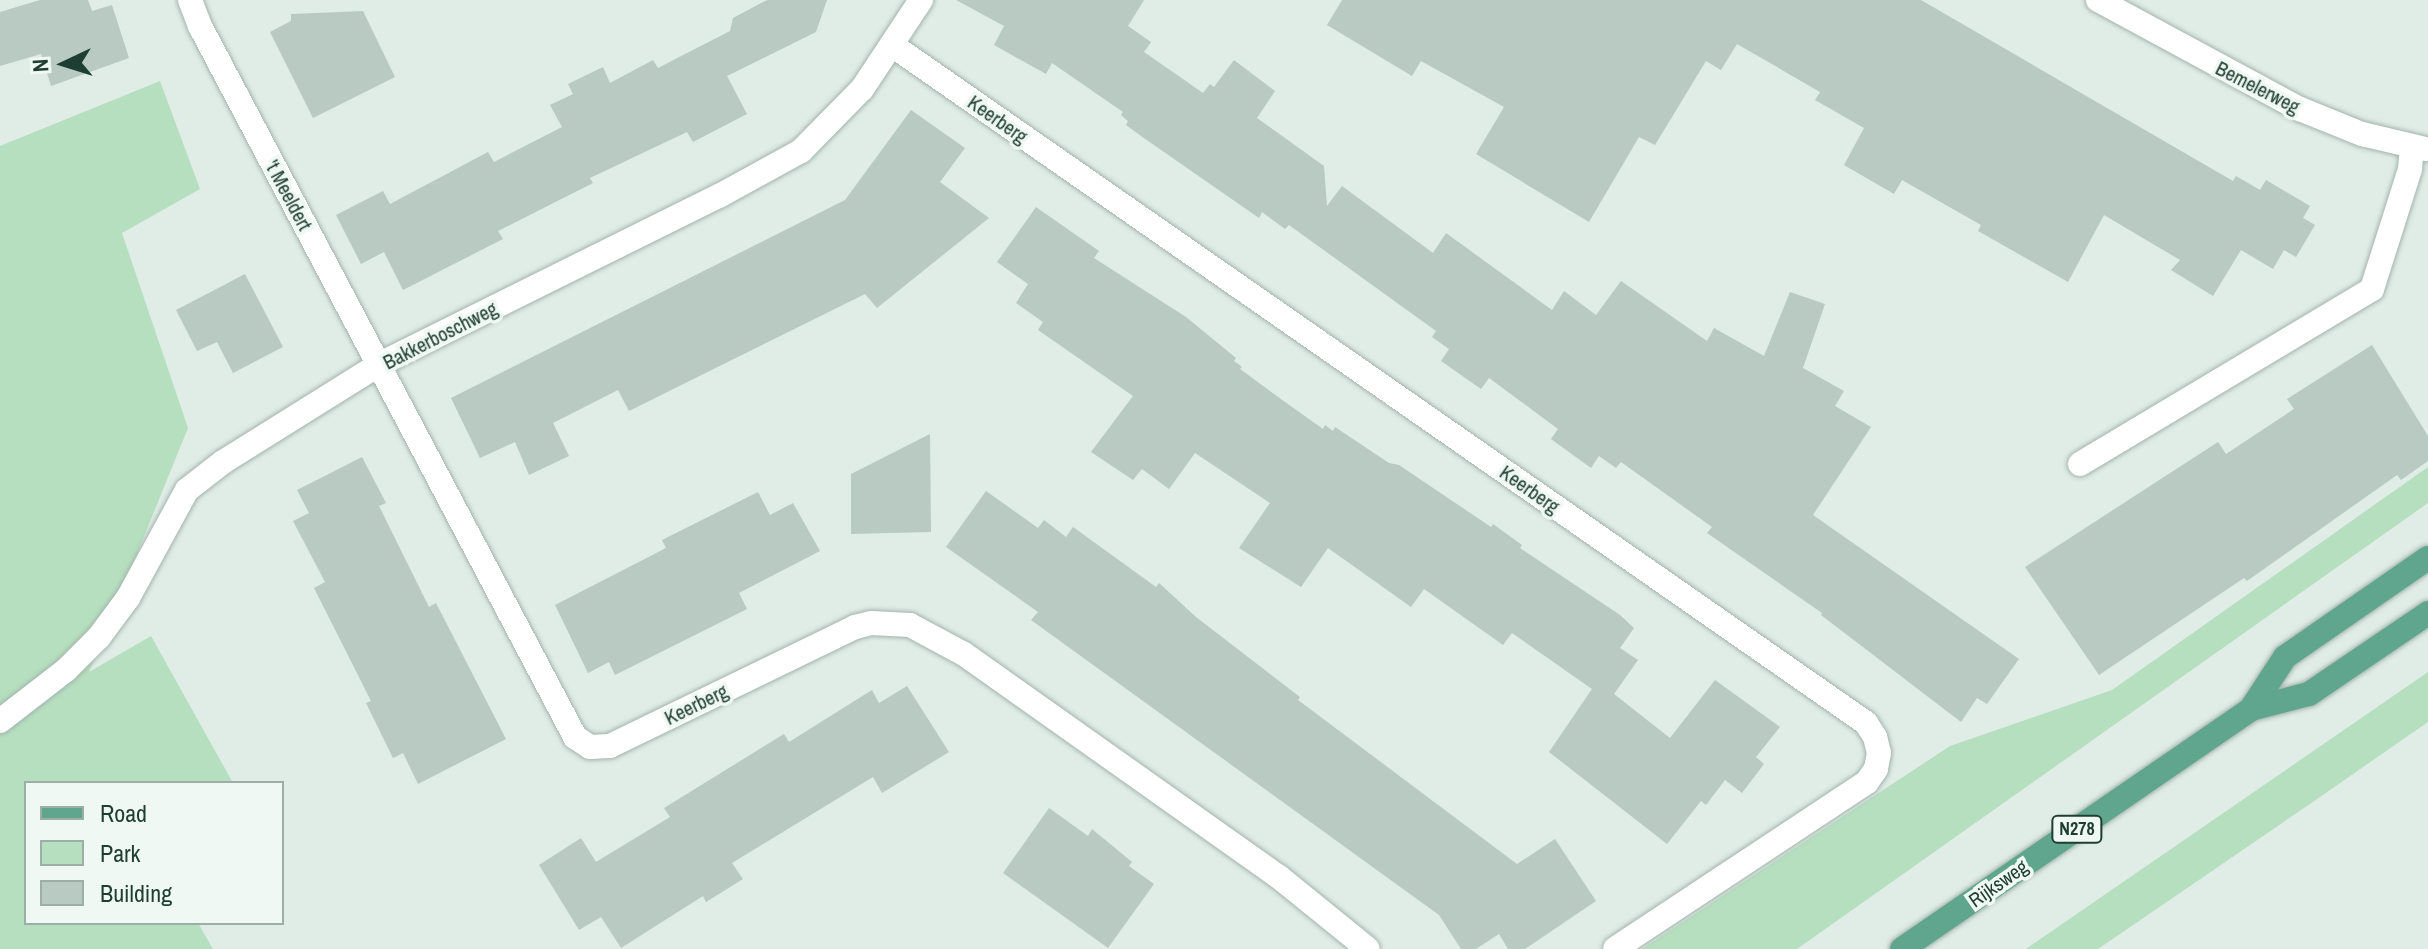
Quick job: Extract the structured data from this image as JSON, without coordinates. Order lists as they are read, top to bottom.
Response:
{
  "streets": {
    "main road": ["N278", "Rijksweg"],
    "street": [
      "Bemelerweg",
      "Keerberg",
      "'t Meeldert",
      "Bakkerboschweg"
    ]
  },
  "crossings": [
    ["Keerberg", "'t Meeldert"],
    ["Keerberg", "Bakkerboschweg"],
    ["'t Meeldert", "Bakkerboschweg"]
  ],
  "legend": ["Road", "Park", "Building"],
  "north": "left"
}
